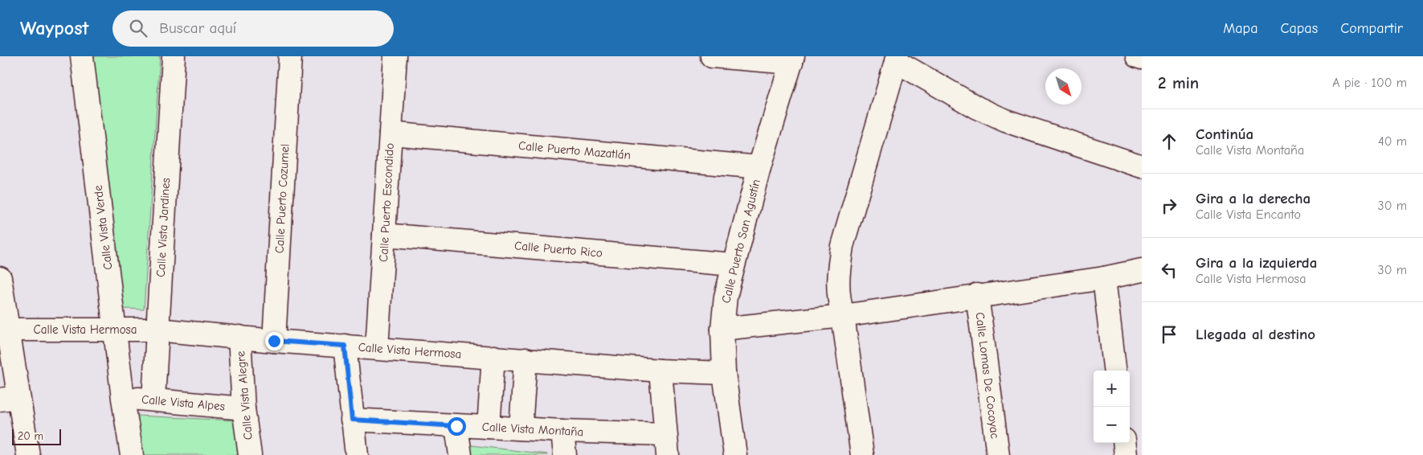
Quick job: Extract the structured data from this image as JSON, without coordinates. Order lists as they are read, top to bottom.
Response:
{
  "streets": {
    "street": [
      "Calle Puerto Mazatlán",
      "Calle Puerto Cozumel",
      "Calle Puerto Escondido",
      "Calle Vista Verde",
      "Calle Vista Jardines",
      "Calle Puerto San Agustín",
      "Calle Puerto Rico",
      "Calle Vista Hermosa",
      "Calle Lomas De Cocoyac",
      "Calle Vista Alegre",
      "Calle Vista Alpes",
      "Calle Vista Montaña"
    ]
  },
  "crossings": [
    ["Calle Puerto Mazatlán", "Calle Puerto Escondido"],
    ["Calle Puerto Mazatlán", "Calle Puerto San Agustín"],
    ["Calle Puerto Cozumel", "Calle Vista Hermosa"],
    ["Calle Puerto Escondido", "Calle Puerto Rico"],
    ["Calle Puerto Escondido", "Calle Vista Hermosa"],
    ["Calle Vista Verde", "Calle Vista Hermosa"],
    ["Calle Vista Verde", "Calle Vista Alpes"],
    ["Calle Vista Jardines", "Calle Vista Hermosa"],
    ["Calle Vista Jardines", "Calle Vista Alpes"],
    ["Calle Puerto San Agustín", "Calle Puerto Rico"],
    ["Calle Puerto San Agustín", "Calle Vista Hermosa"],
    ["Calle Vista Hermosa", "Calle Vista Alegre"],
    ["Calle Vista Alegre", "Calle Vista Alpes"]
  ],
  "scale_bar": "20 m",
  "north": "bottom right",
  "page": {
    "header": "Waypost",
    "search": "Buscar aquí",
    "nav": ["Mapa", "Capas", "Compartir"],
    "heading": ["2 min", "A pie · 100 m"],
    "list": [
      ["Continúa", "Calle Vista Montaña", "40 m"],
      ["Gira a la derecha", "Calle Vista Encanto", "30 m"],
      ["Gira a la izquierda", "Calle Vista Hermosa", "30 m"],
      "Llegada al destino"
    ],
    "map_buttons": ["+", "−"],
    "scale": "20 m"
  }
}
